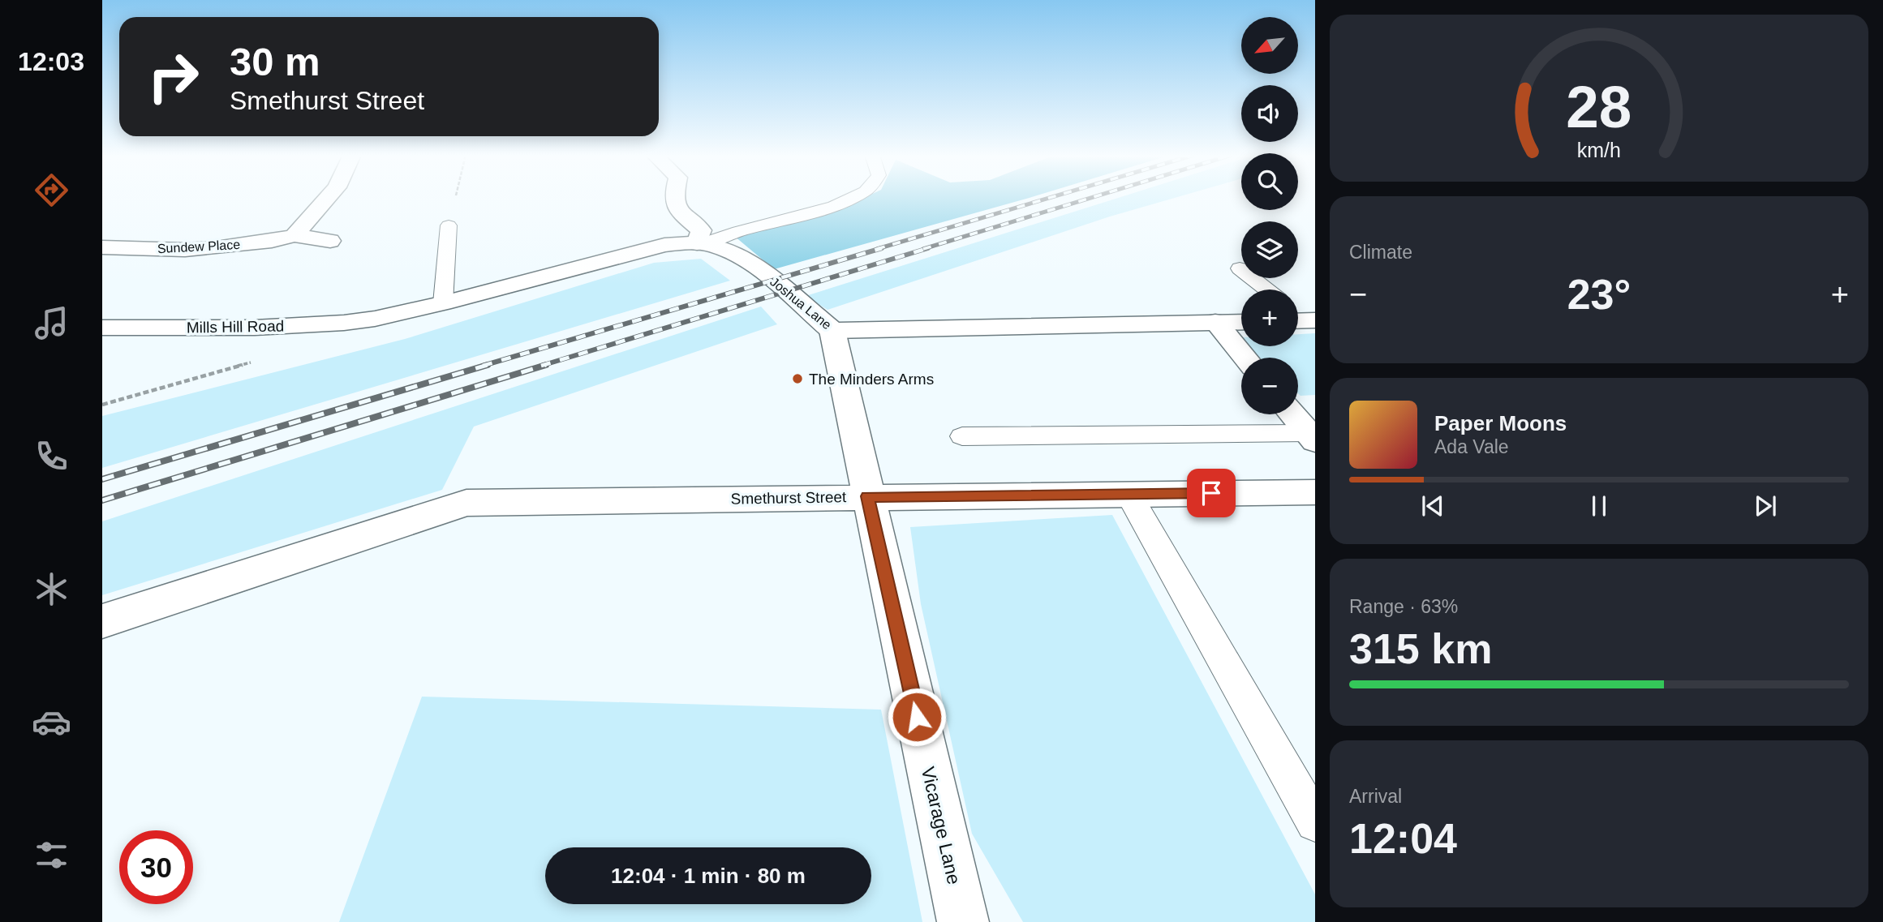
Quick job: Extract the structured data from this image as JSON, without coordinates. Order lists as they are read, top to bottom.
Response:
{
  "streets": {
    "street": [
      "Sundew Place",
      "Joshua Lane",
      "Mills Hill Road",
      "Smethurst Street",
      "Vicarage Lane"
    ]
  },
  "crossings": [
    ["Joshua Lane", "Mills Hill Road"],
    ["Joshua Lane", "Vicarage Lane"],
    ["Smethurst Street", "Vicarage Lane"]
  ],
  "places": ["The Minders Arms"],
  "north": "bottom left",
  "page": {
    "tabs": "12:03",
    "map_buttons": ["+", "−"],
    "turn": ["30 m", "Smethurst Street"],
    "tile": [
      "Climate",
      ["Range · 63%", "315 km"],
      ["Arrival", "12:04"]
    ],
    "heat": ["−", "23°", "+"],
    "song": ["Paper Moons", "Ada Vale"],
    "limit": "30",
    "trip": "12:04 · 1 min · 80 m",
    "gauge": ["28", "km/h"]
  }
}
